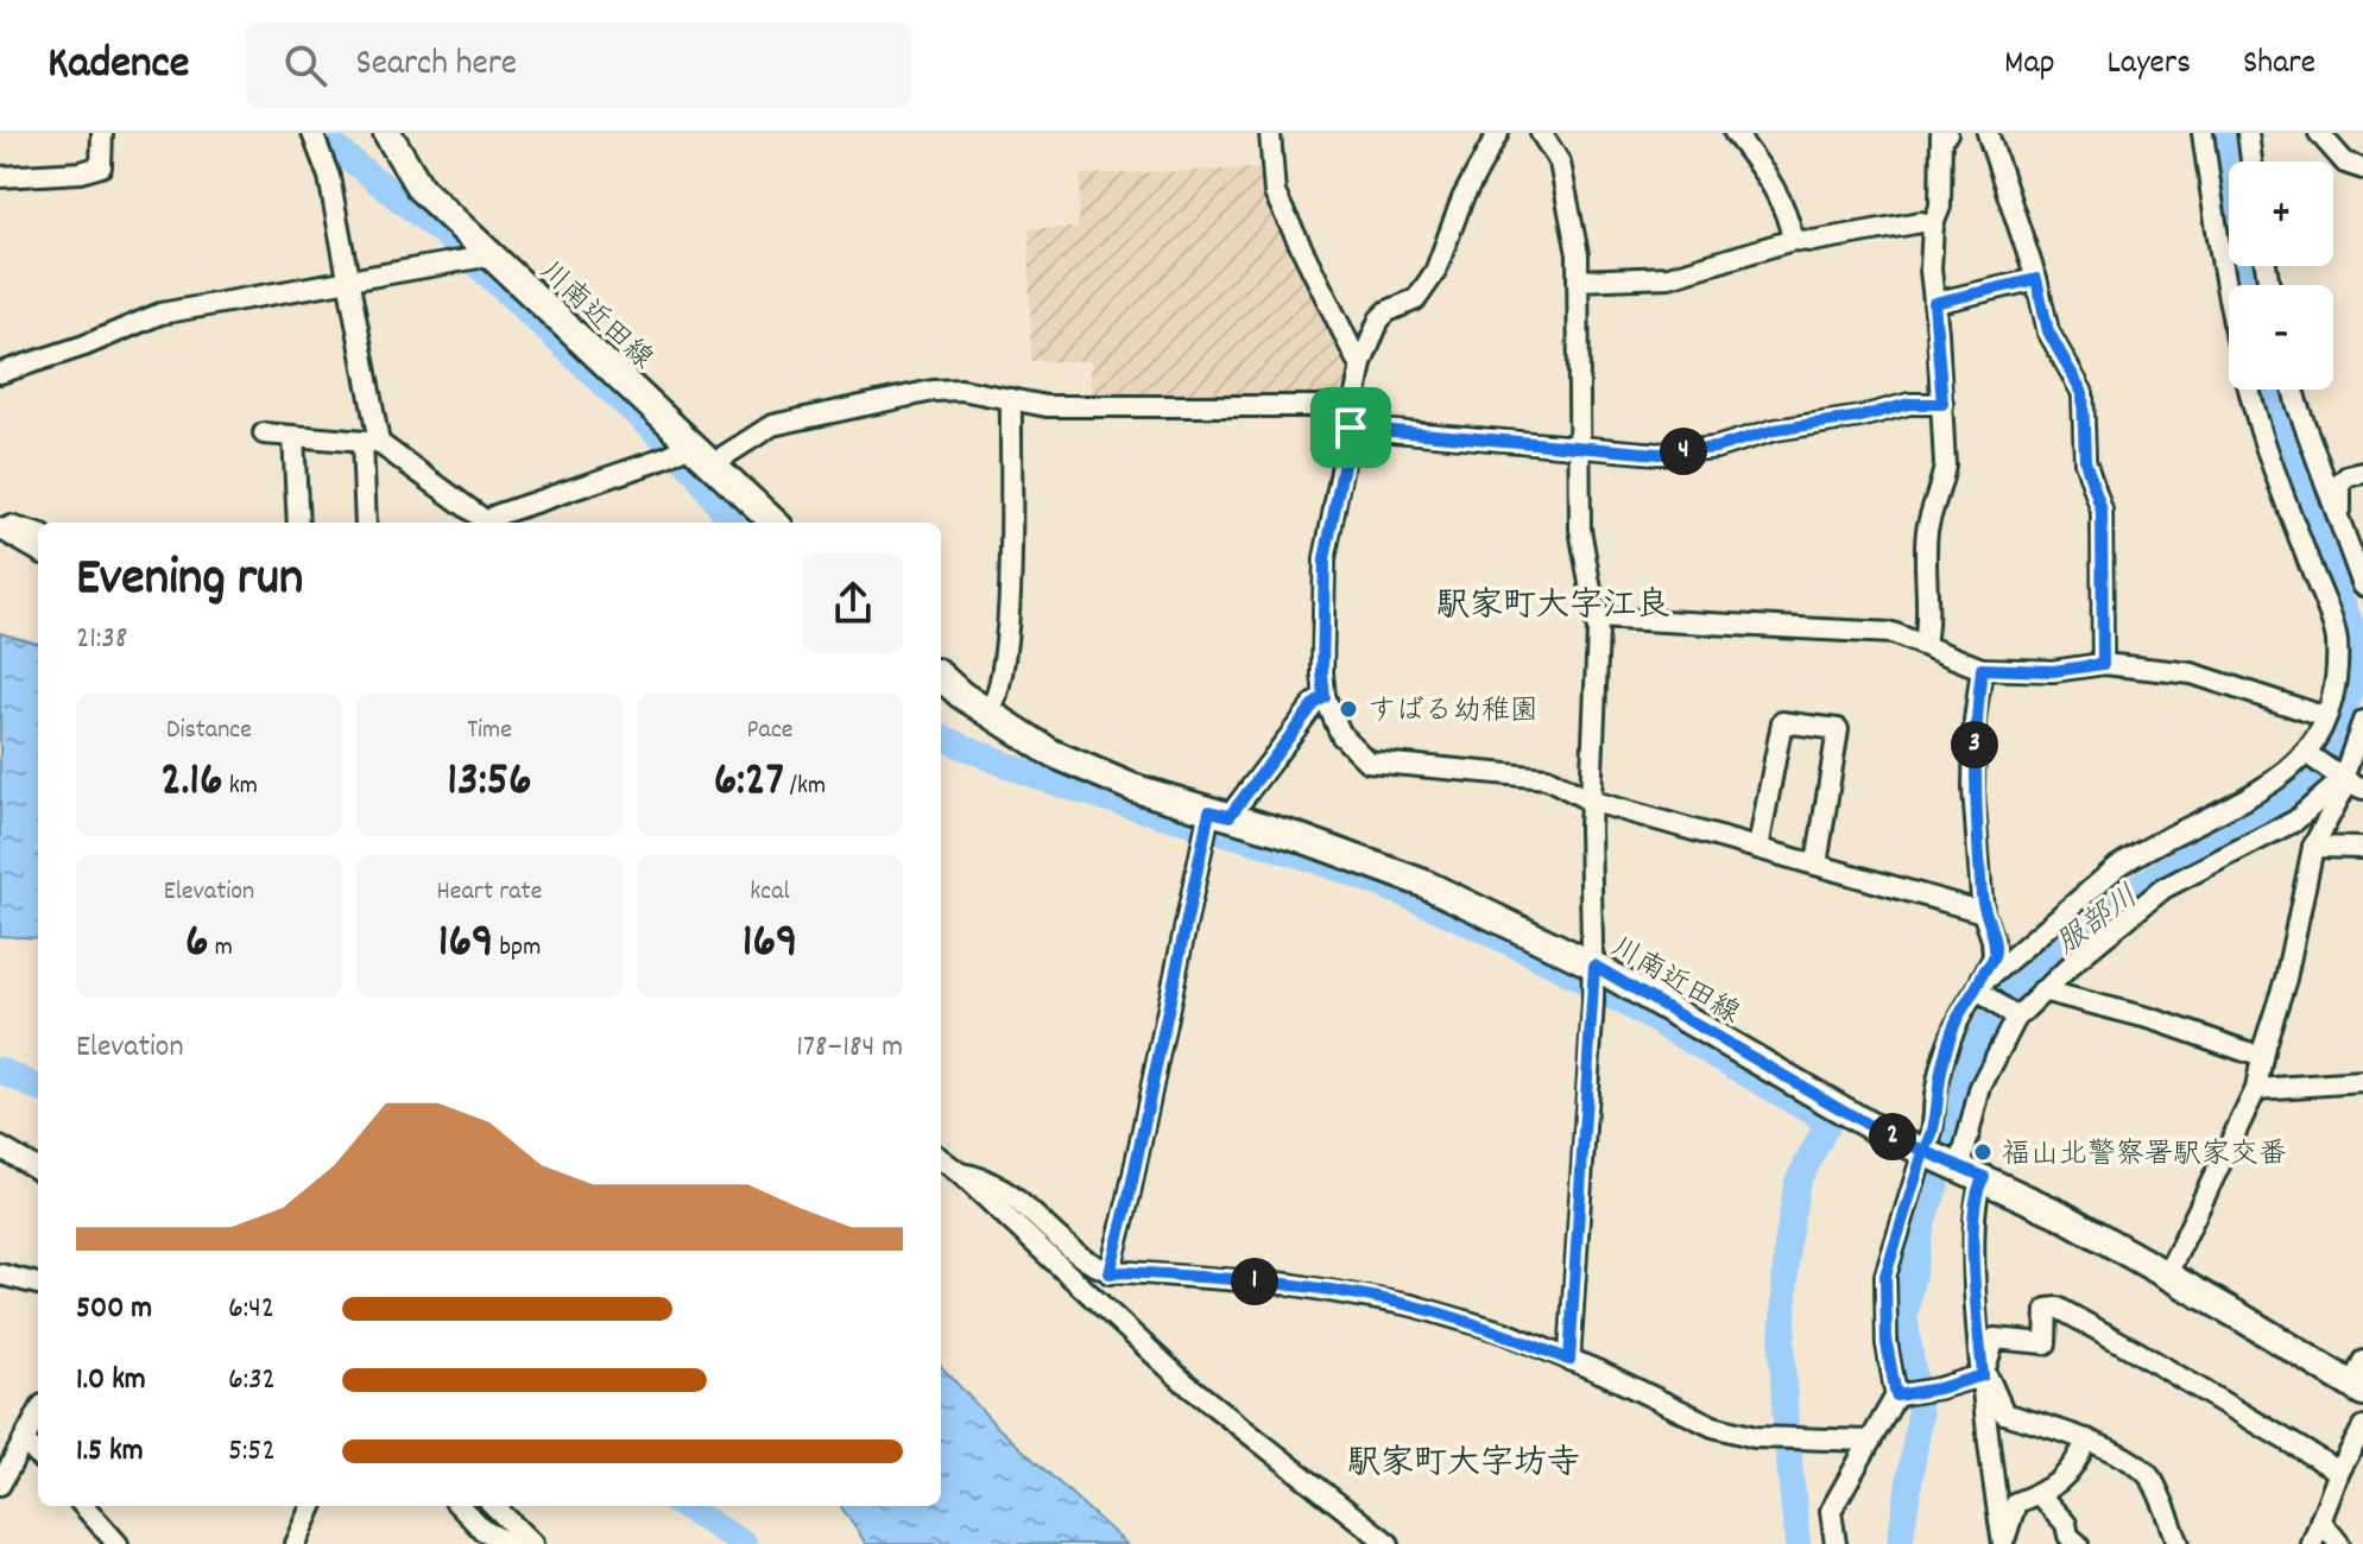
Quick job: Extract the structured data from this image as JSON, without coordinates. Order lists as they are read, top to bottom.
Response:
{
  "streets": {
    "main road": ["川南近田線"]
  },
  "districts": ["駅家町大字江良", "駅家町大字坊寺"],
  "water": ["服部川"],
  "places": ["すばる幼稚園", "福山北警察署駅家交番"],
  "page": {
    "header": "Kadence",
    "search": "Search here",
    "nav": ["Map", "Layers", "Share"],
    "map_buttons": ["+", "−"],
    "pins": [
      "4",
      "3",
      "2",
      "1"
    ],
    "heading": ["Evening run", "21:38"],
    "stats": [
      ["Distance", "2.16 km"],
      ["Time", "13:56"],
      ["Pace", "6:27 /km"],
      ["Elevation", "6 m"],
      ["Heart rate", "169 bpm"],
      ["kcal", "169"]
    ],
    "chart": ["Elevation", "178–184 m"],
    "list": [
      {
        "name": "500 m",
        "note": "6:42"
      },
      {
        "name": "1.0 km",
        "note": "6:32"
      },
      {
        "name": "1.5 km",
        "note": "5:52"
      }
    ]
  }
}
